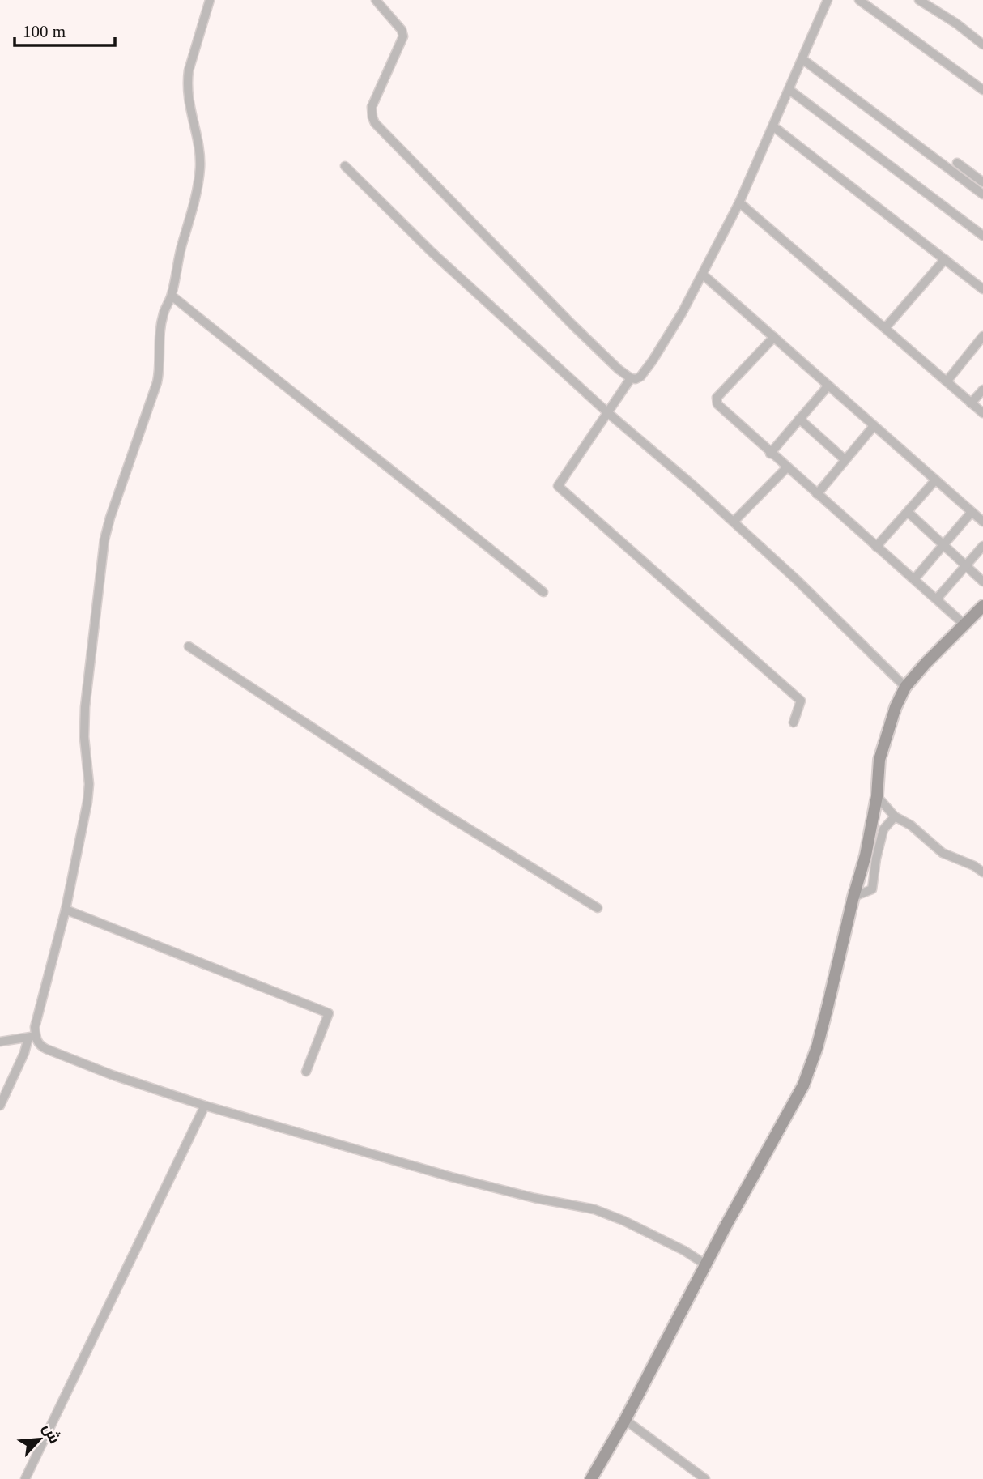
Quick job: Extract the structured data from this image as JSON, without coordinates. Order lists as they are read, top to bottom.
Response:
{
  "scale_bar": "100 m",
  "north": "top right"
}
